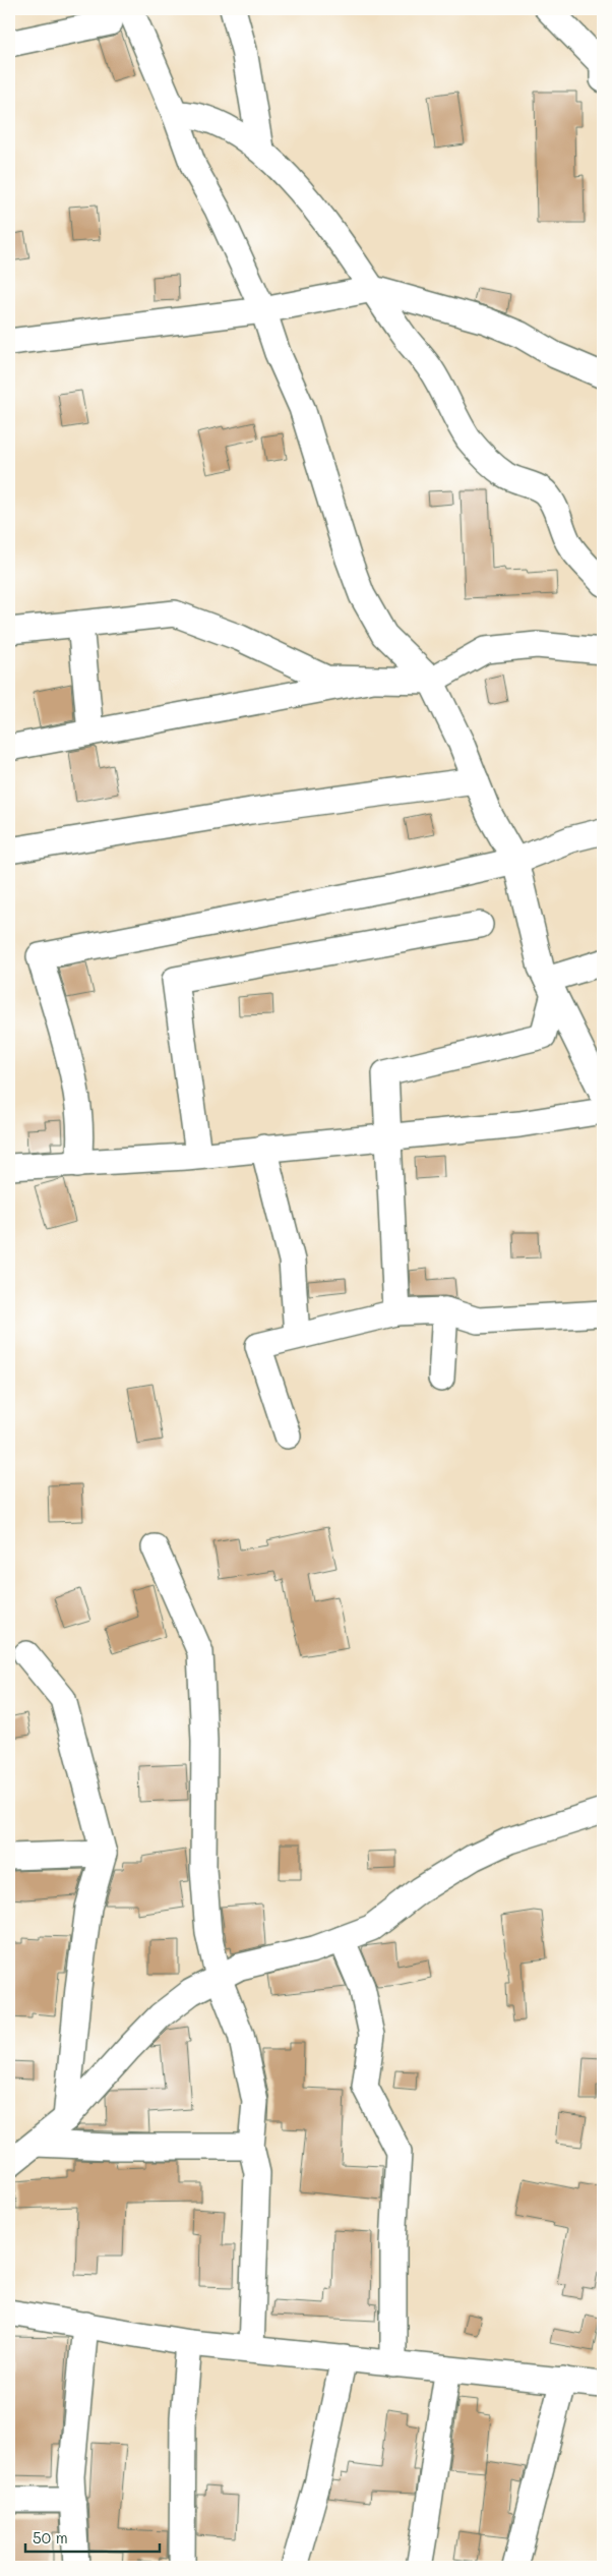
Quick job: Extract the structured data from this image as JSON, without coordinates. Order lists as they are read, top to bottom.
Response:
{
  "scale_bar": "50 m"
}
